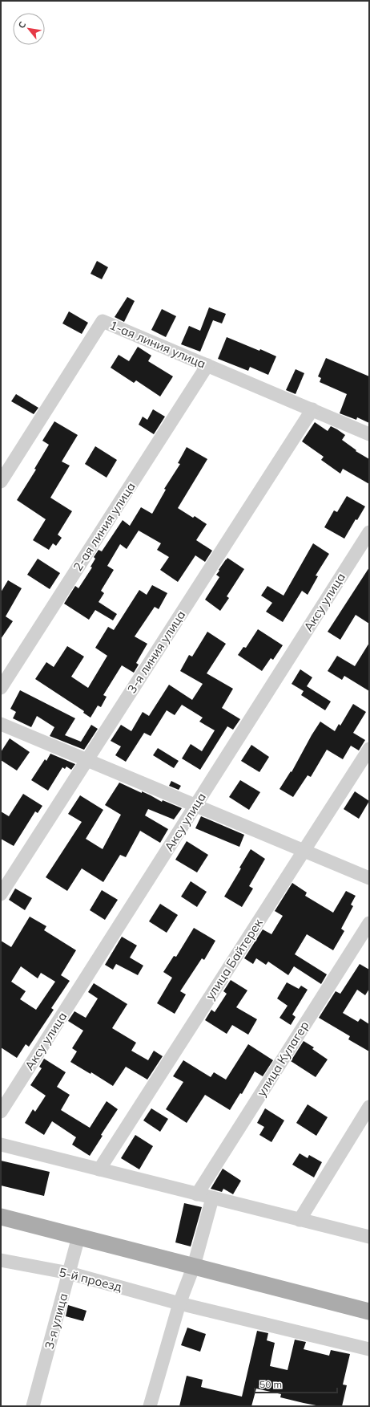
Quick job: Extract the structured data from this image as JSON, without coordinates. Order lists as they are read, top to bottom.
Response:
{
  "streets": {
    "street": [
      "1-ая линия улица",
      "2-ая линия улица",
      "Аксу улица",
      "3-я линия улица",
      "улица Байтерек",
      "улица Кулагер",
      "5-й проезд",
      "3-я улица"
    ]
  },
  "crossings": [
    ["1-ая линия улица", "2-ая линия улица"],
    ["1-ая линия улица", "3-я линия улица"],
    ["5-й проезд", "3-я улица"]
  ],
  "scale_bar": "50 m",
  "north": "top left"
}
